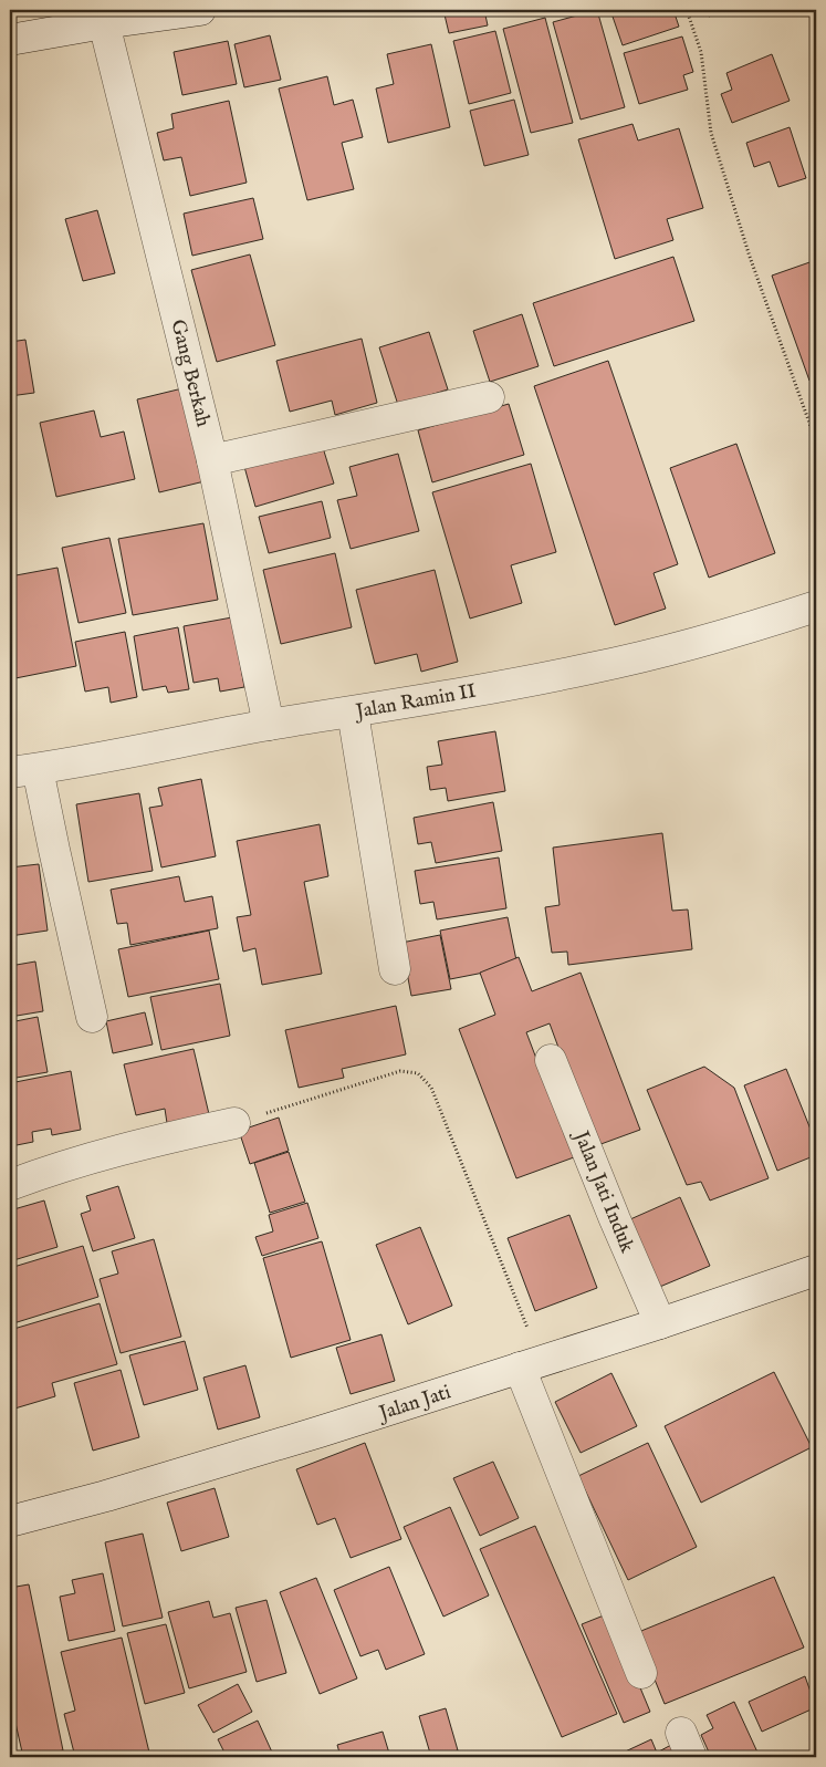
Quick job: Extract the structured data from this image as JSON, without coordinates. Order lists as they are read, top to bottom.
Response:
{
  "streets": {
    "street": [
      "Gang Berkah",
      "Jalan Ramin II",
      "Jalan Jati Induk",
      "Jalan Jati"
    ]
  },
  "crossings": [
    ["Gang Berkah", "Jalan Ramin II"],
    ["Jalan Jati Induk", "Jalan Jati"]
  ]
}
